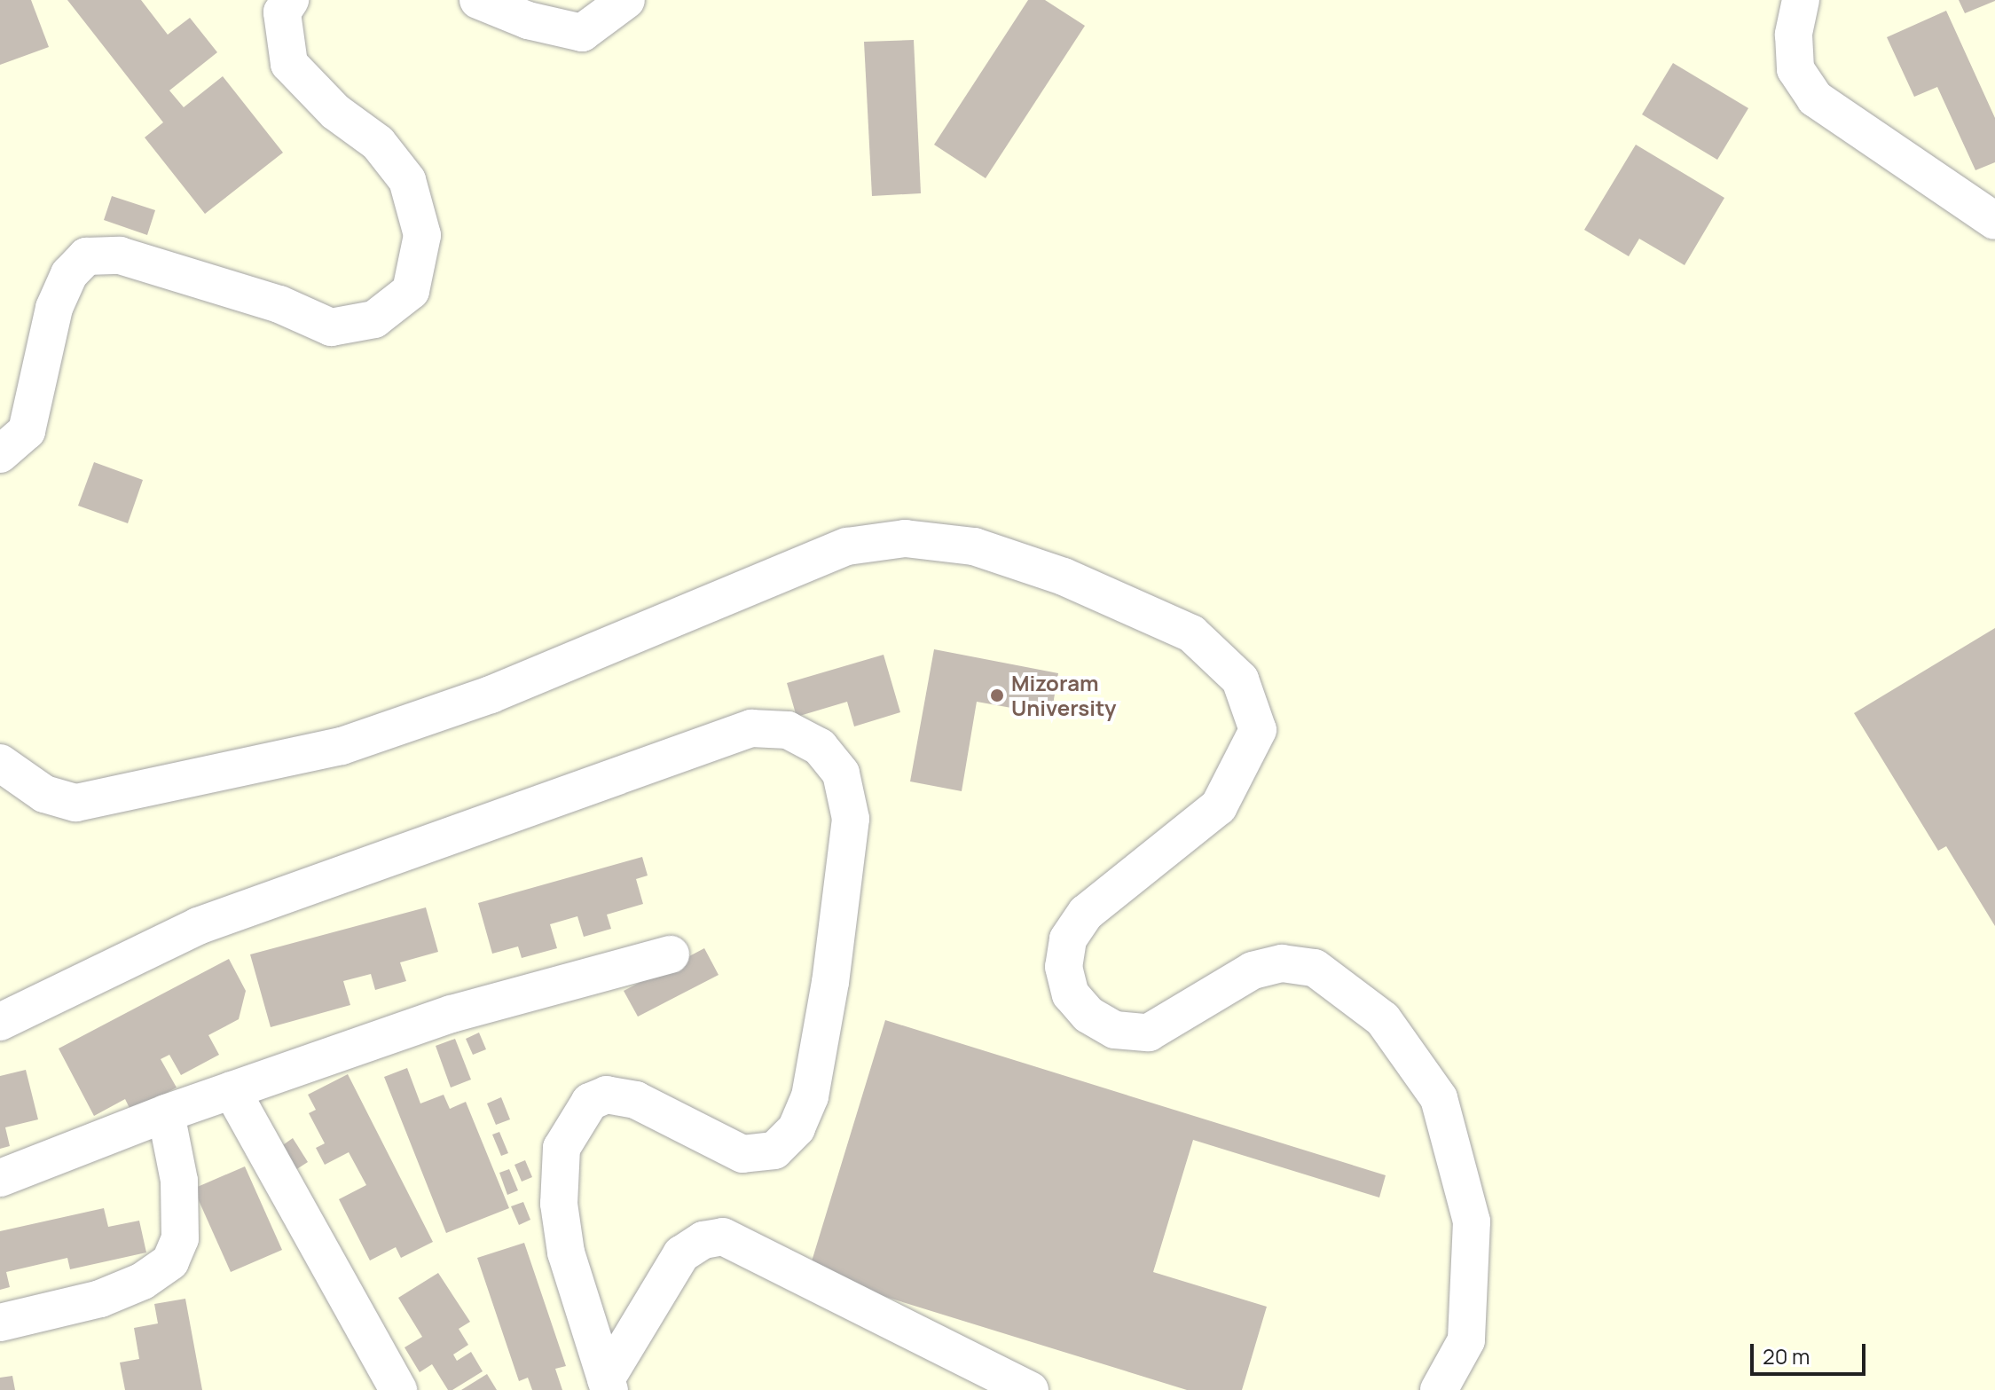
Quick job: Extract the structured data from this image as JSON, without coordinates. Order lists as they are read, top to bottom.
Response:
{
  "places": ["Mizoram University"],
  "scale_bar": "20 m"
}
